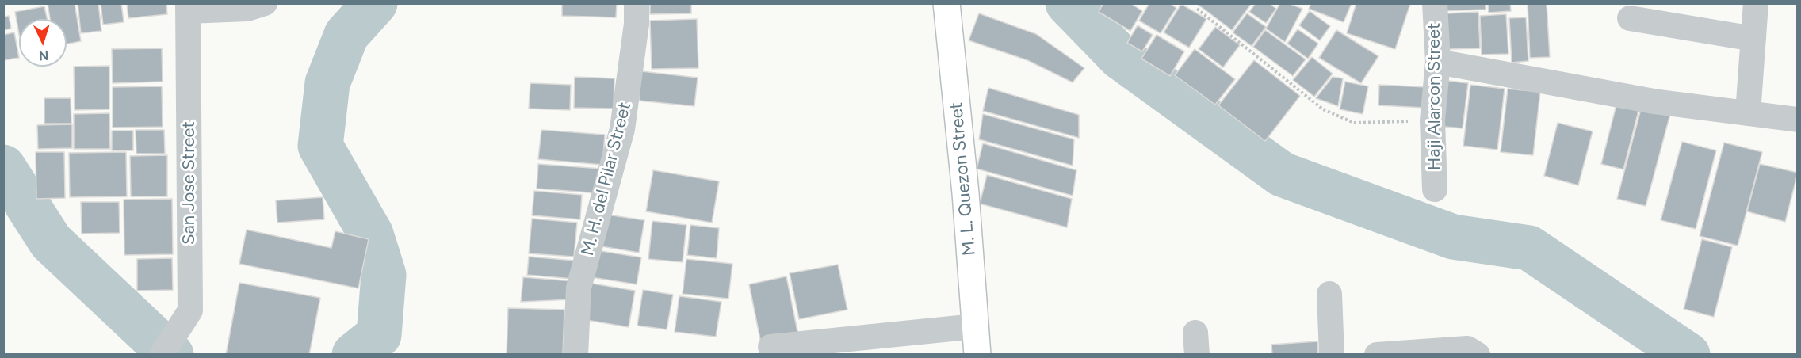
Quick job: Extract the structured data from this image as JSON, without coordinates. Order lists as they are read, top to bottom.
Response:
{
  "streets": {
    "street": [
      "Haji Alarcon Street",
      "M. H. del Pilar Street",
      "M. L. Quezon Street",
      "San Jose Street"
    ]
  },
  "north": "bottom"
}
